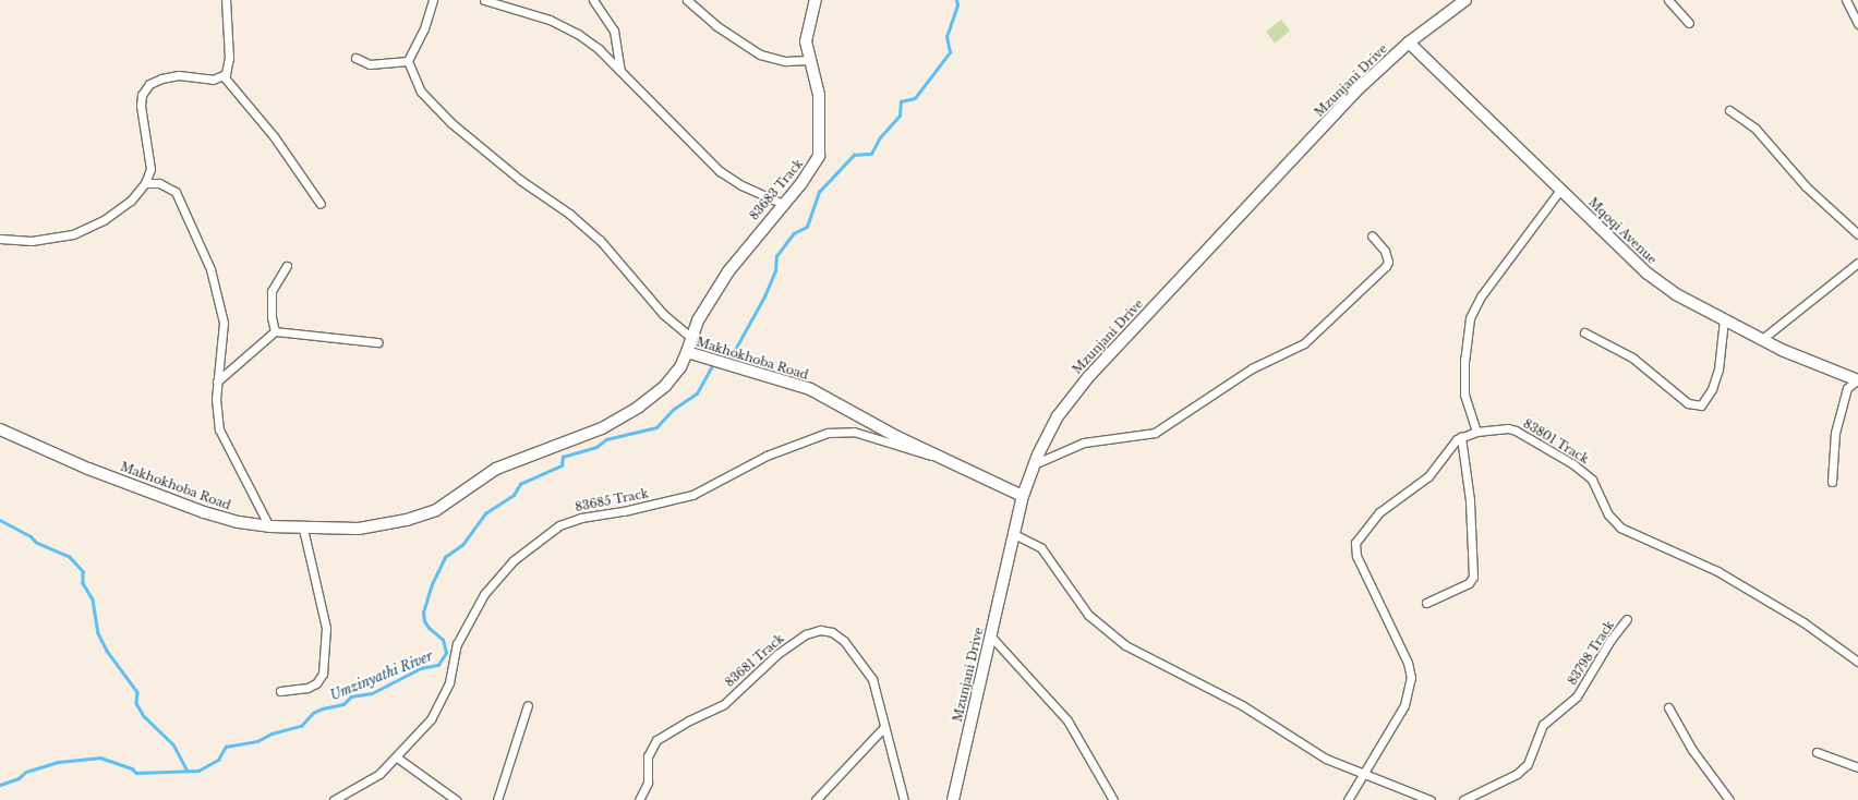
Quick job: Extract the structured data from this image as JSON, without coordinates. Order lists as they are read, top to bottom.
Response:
{
  "streets": {
    "street": [
      "Mzunjani Drive",
      "83683 Track",
      "Mqoqi Avenue",
      "Makhokhoba Road",
      "83801 Track",
      "83685 Track",
      "83798 Track",
      "83681 Track"
    ]
  },
  "crossings": [
    ["Mzunjani Drive", "Mqoqi Avenue"],
    ["Mzunjani Drive", "Makhokhoba Road"],
    ["83683 Track", "Makhokhoba Road"],
    ["Makhokhoba Road", "83685 Track"]
  ],
  "water": ["Umzinyathi River"]
}
